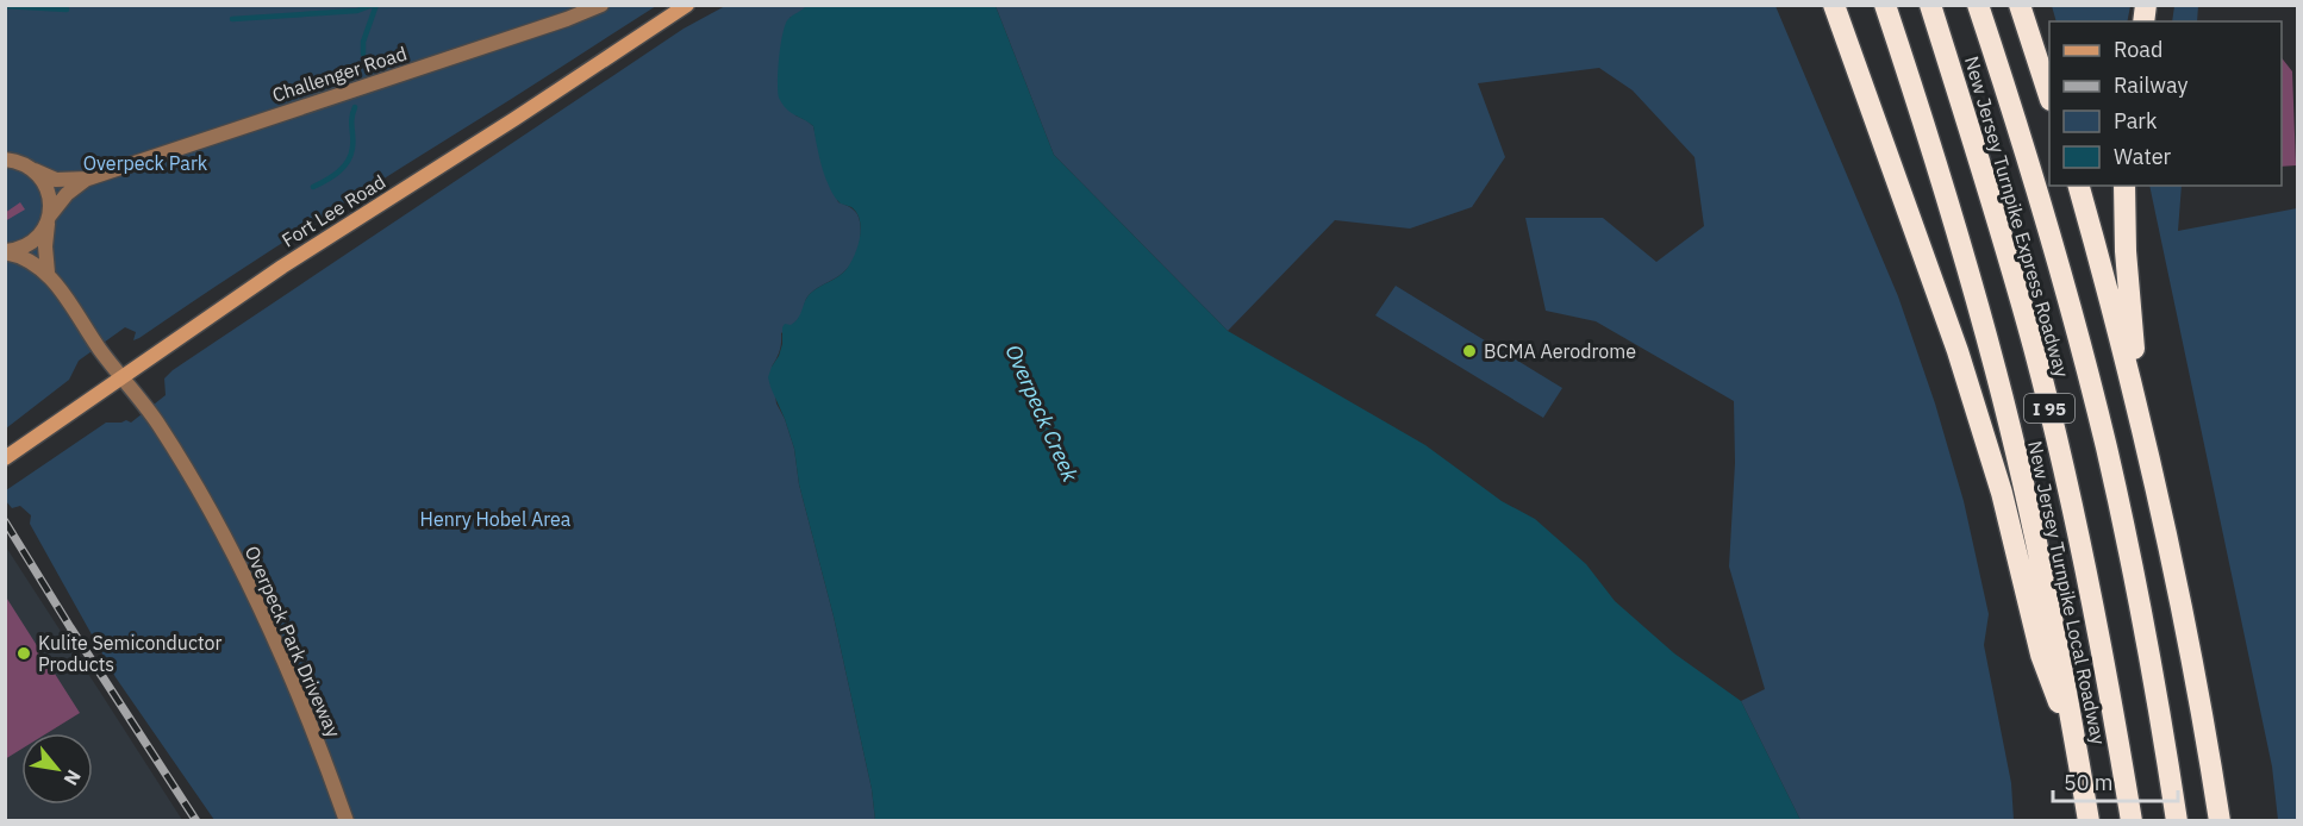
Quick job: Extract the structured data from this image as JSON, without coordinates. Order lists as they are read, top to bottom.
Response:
{
  "streets": {
    "highway": ["New Jersey Turnpike Express Roadway", "I 95", "New Jersey Turnpike Local Roadway"],
    "main road": ["Fort Lee Road"],
    "street": ["Challenger Road", "Overpeck Park Driveway"]
  },
  "crossings": [
    ["Fort Lee Road", "Overpeck Park Driveway"]
  ],
  "water": ["Overpeck Creek"],
  "parks": ["Overpeck Park", "Henry Hobel Area"],
  "places": ["BCMA Aerodrome", "Kulite Semiconductor Products"],
  "legend": [
    "Road",
    "Railway",
    "Park",
    "Water"
  ],
  "scale_bar": "50 m",
  "north": "bottom right"
}
